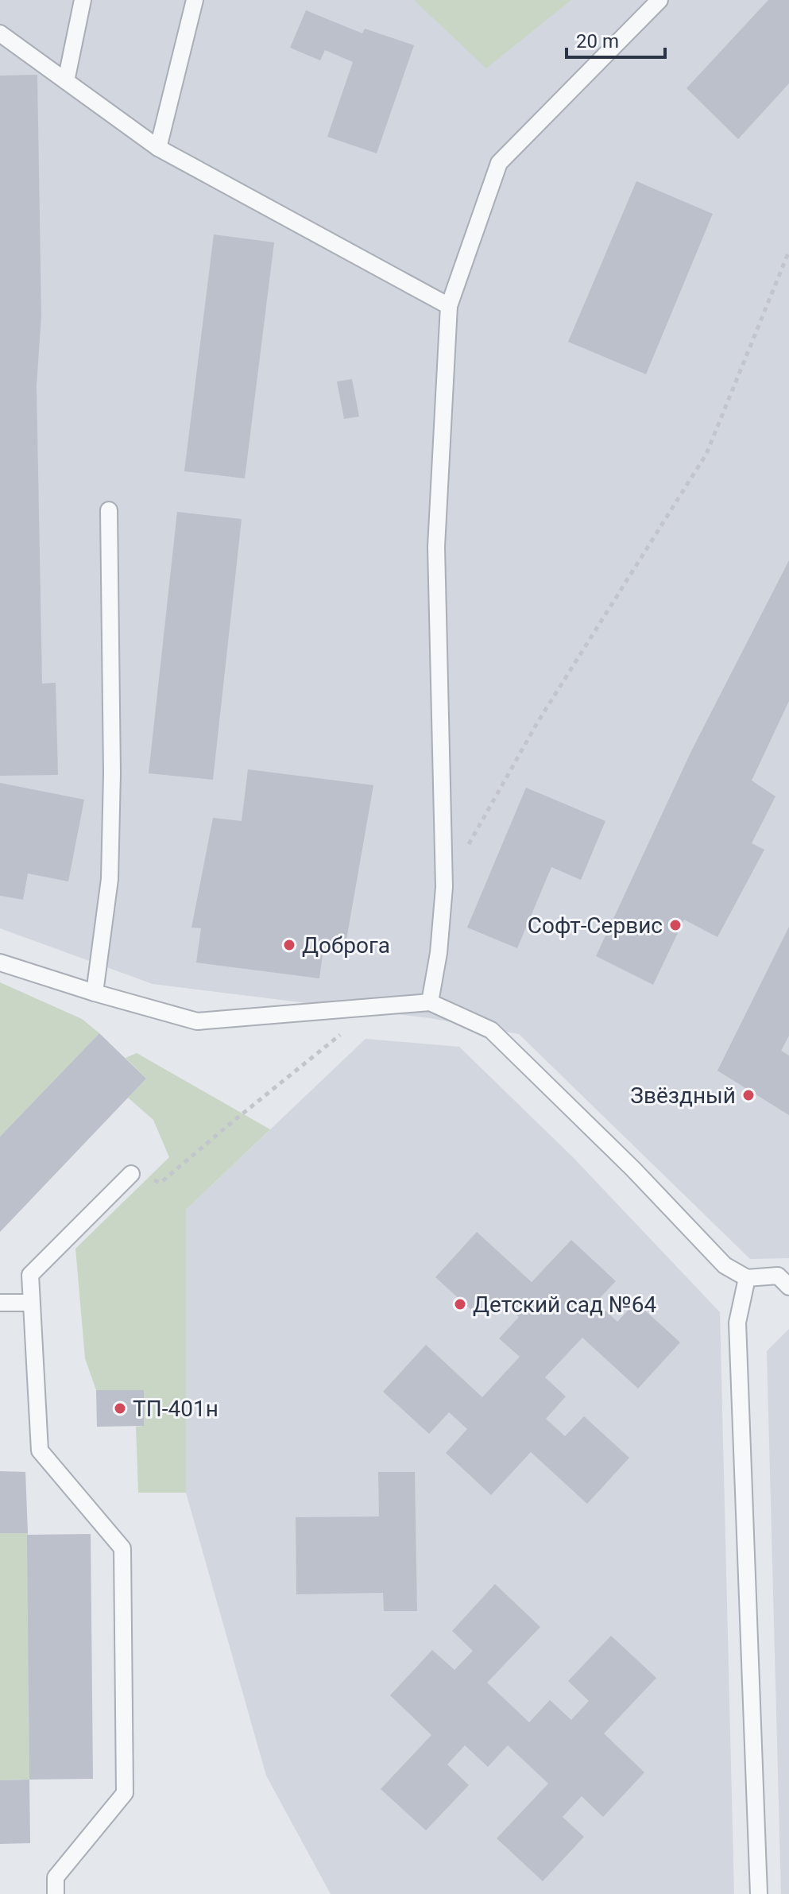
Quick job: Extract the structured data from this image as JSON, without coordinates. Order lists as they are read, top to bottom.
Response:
{
  "places": [
    "Софт-Сервис",
    "Доброга",
    "Звёздный",
    "Детский сад №64",
    "ТП-401н"
  ],
  "scale_bar": "20 m"
}
